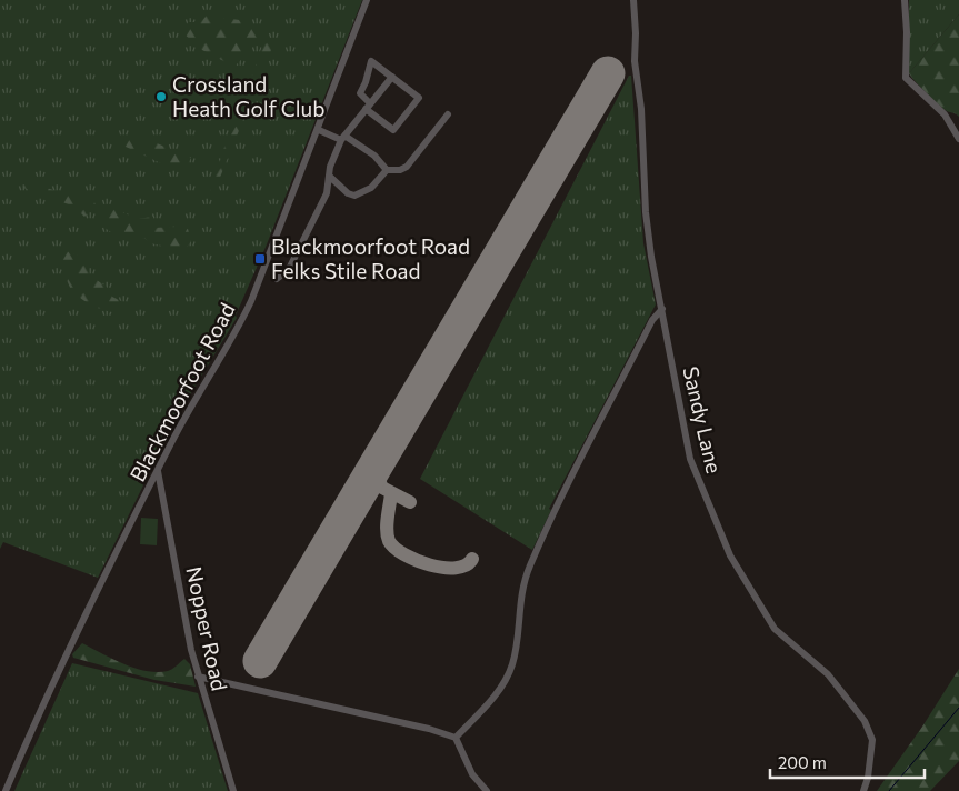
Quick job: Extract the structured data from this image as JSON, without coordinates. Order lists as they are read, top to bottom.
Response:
{
  "streets": {
    "street": ["Blackmoorfoot Road", "Sandy Lane", "Nopper Road"]
  },
  "crossings": [
    ["Blackmoorfoot Road", "Nopper Road"]
  ],
  "places": {
    "other": ["Crossland Heath Golf Club"],
    "transit": ["Blackmoorfoot Road Felks Stile Road"]
  },
  "scale_bar": "200 m"
}
